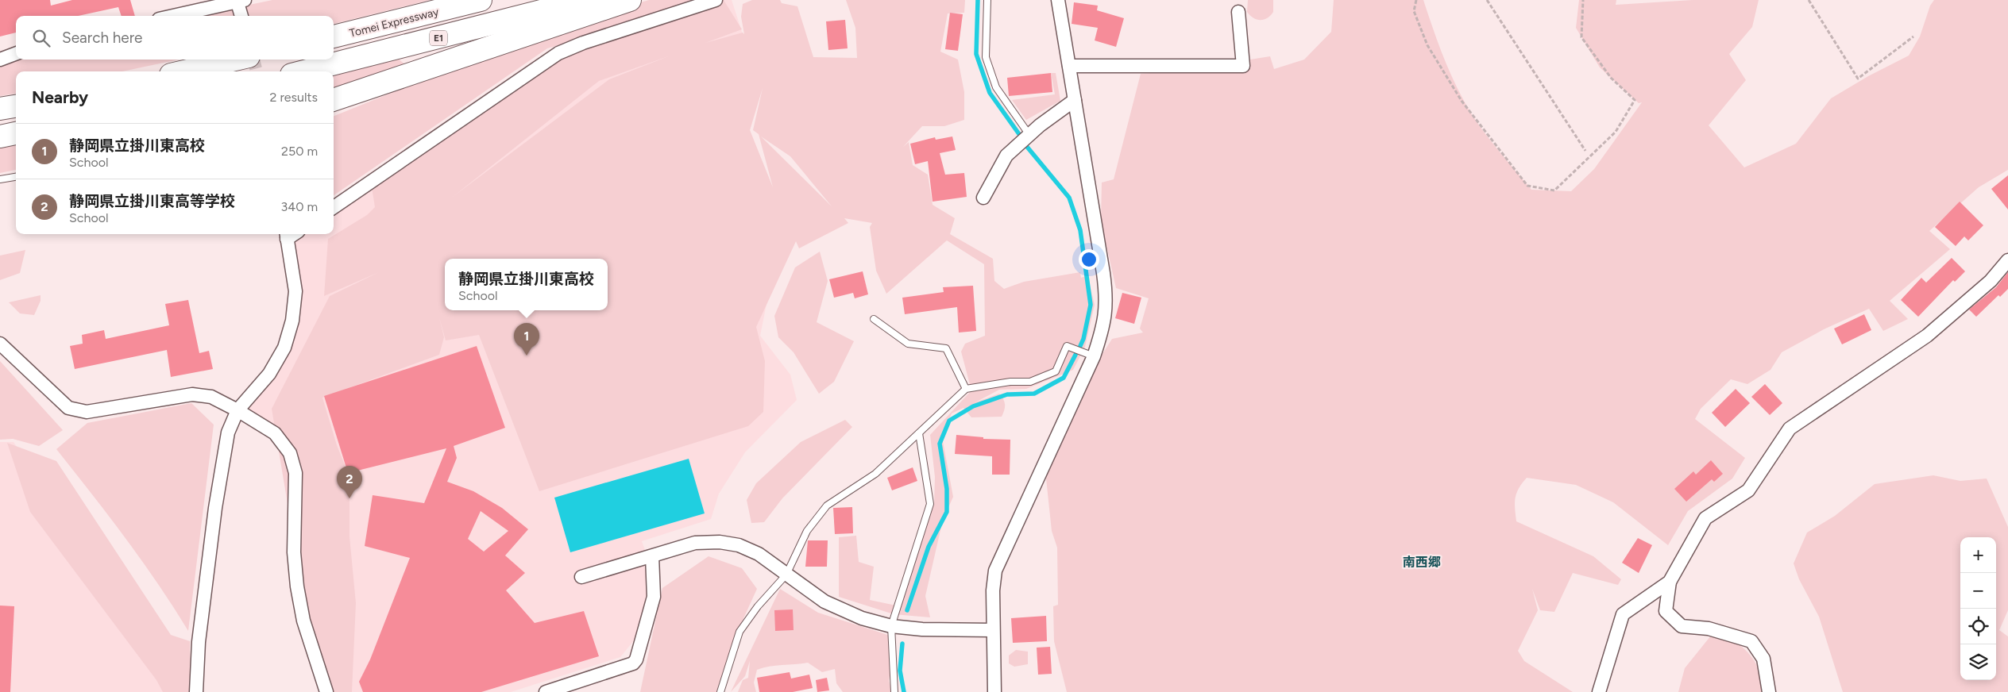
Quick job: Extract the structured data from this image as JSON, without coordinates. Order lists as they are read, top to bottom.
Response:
{
  "streets": {
    "highway": ["Tomei Expressway", "E1"]
  },
  "districts": ["南西郷"],
  "page": {
    "search": "Search here",
    "heading": ["Nearby", "2 results"],
    "list": [
      {
        "mark": "1",
        "name": "静岡県立掛川東高校",
        "note": "School",
        "value": "250 m"
      },
      {
        "mark": "2",
        "name": "静岡県立掛川東高等学校",
        "note": "School",
        "value": "340 m"
      }
    ],
    "popup": ["静岡県立掛川東高校", "School"],
    "pins": ["1", "2"],
    "map_buttons": ["+", "−"]
  }
}
